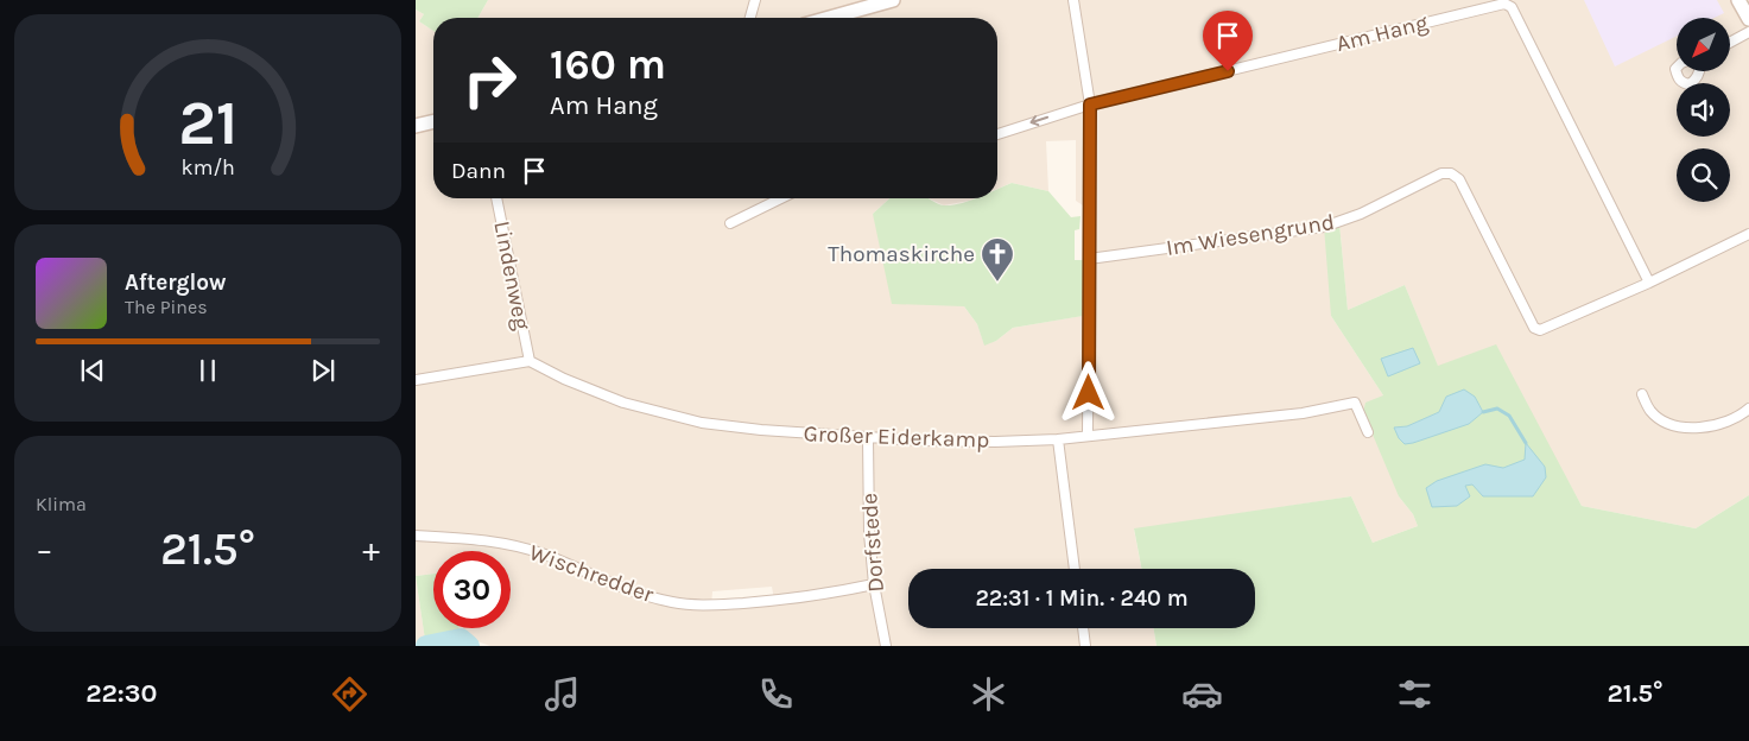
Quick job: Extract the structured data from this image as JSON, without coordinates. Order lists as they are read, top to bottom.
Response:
{
  "streets": {
    "street": [
      "Am Hang",
      "Im Wiesengrund",
      "Lindenweg",
      "Großer Eiderkamp",
      "Dorfstede",
      "Wischredder"
    ]
  },
  "crossings": [
    ["Am Hang", "Im Wiesengrund"],
    ["Lindenweg", "Großer Eiderkamp"],
    ["Großer Eiderkamp", "Dorfstede"],
    ["Dorfstede", "Wischredder"]
  ],
  "places": {
    "church": ["Thomaskirche"]
  },
  "north": "bottom left",
  "page": {
    "turn": ["160 m", "Am Hang"],
    "then": "Dann",
    "song": ["Afterglow", "The Pines"],
    "tile": "Klima",
    "heat": ["−", "21.5°", "+"],
    "limit": "30",
    "trip": "22:31 · 1 Min. · 240 m",
    "tabs": ["22:30", "21.5°"],
    "gauge": ["21", "km/h"]
  }
}
